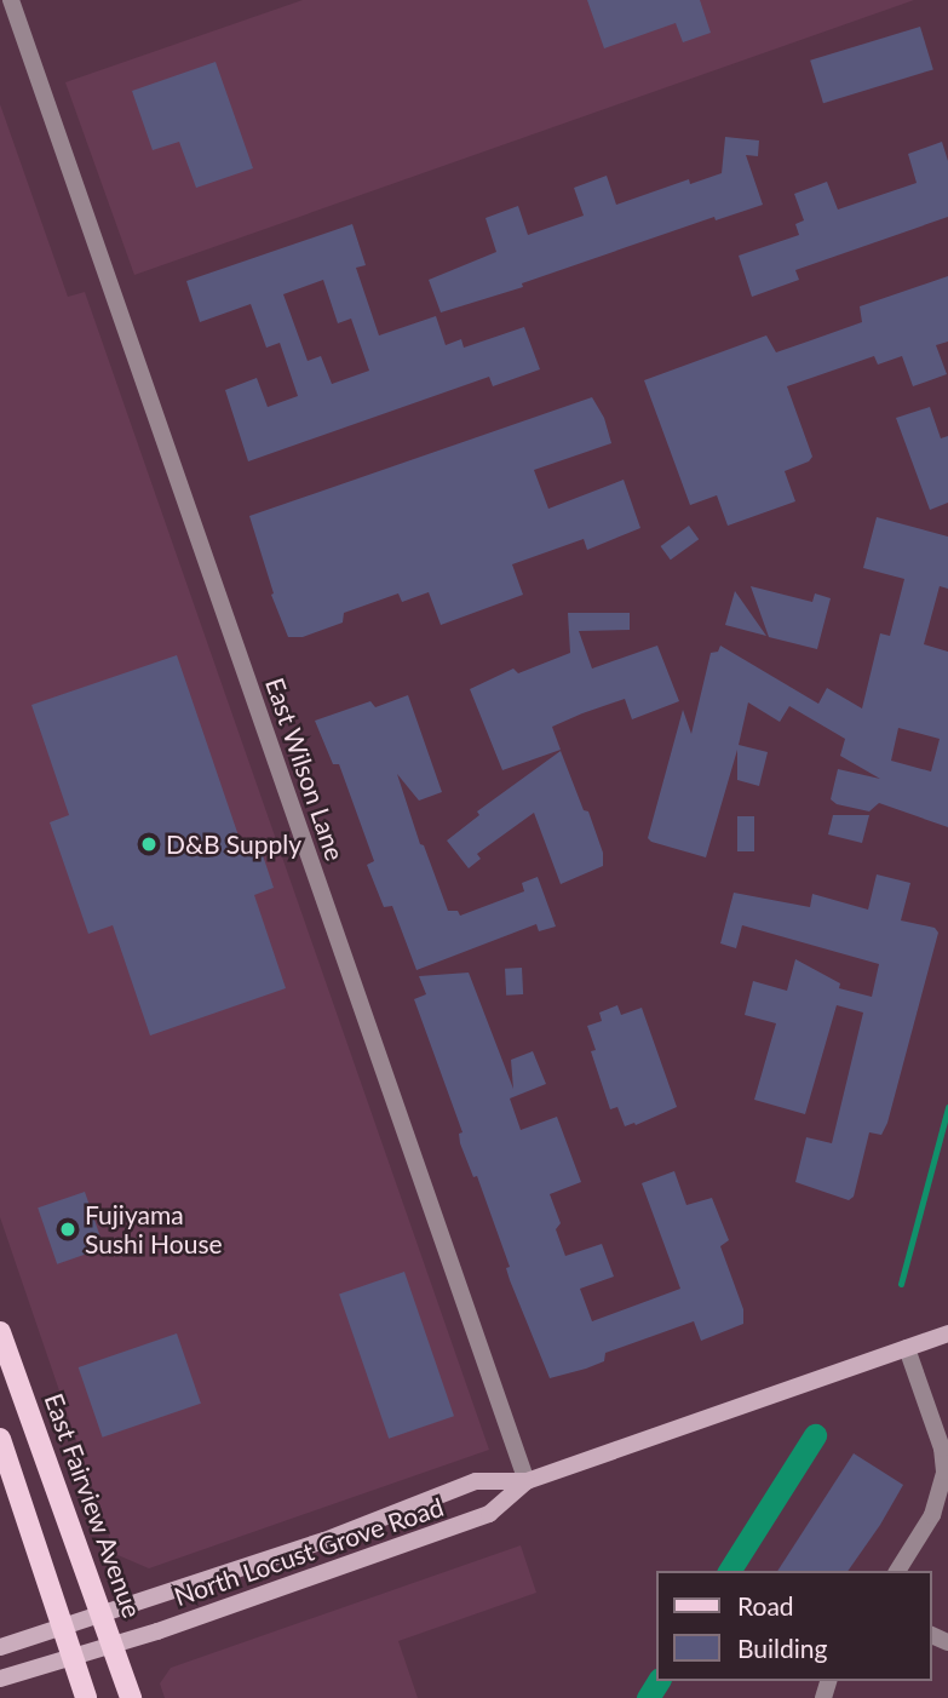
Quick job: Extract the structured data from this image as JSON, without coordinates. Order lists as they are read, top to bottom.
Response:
{
  "streets": {
    "main road": ["East Fairview Avenue", "North Locust Grove Road"],
    "street": ["East Wilson Lane"]
  },
  "crossings": [
    ["East Wilson Lane", "North Locust Grove Road"],
    ["East Fairview Avenue", "North Locust Grove Road"]
  ],
  "places": ["D&B Supply", "Fujiyama Sushi House"],
  "legend": ["Road", "Building"]
}
